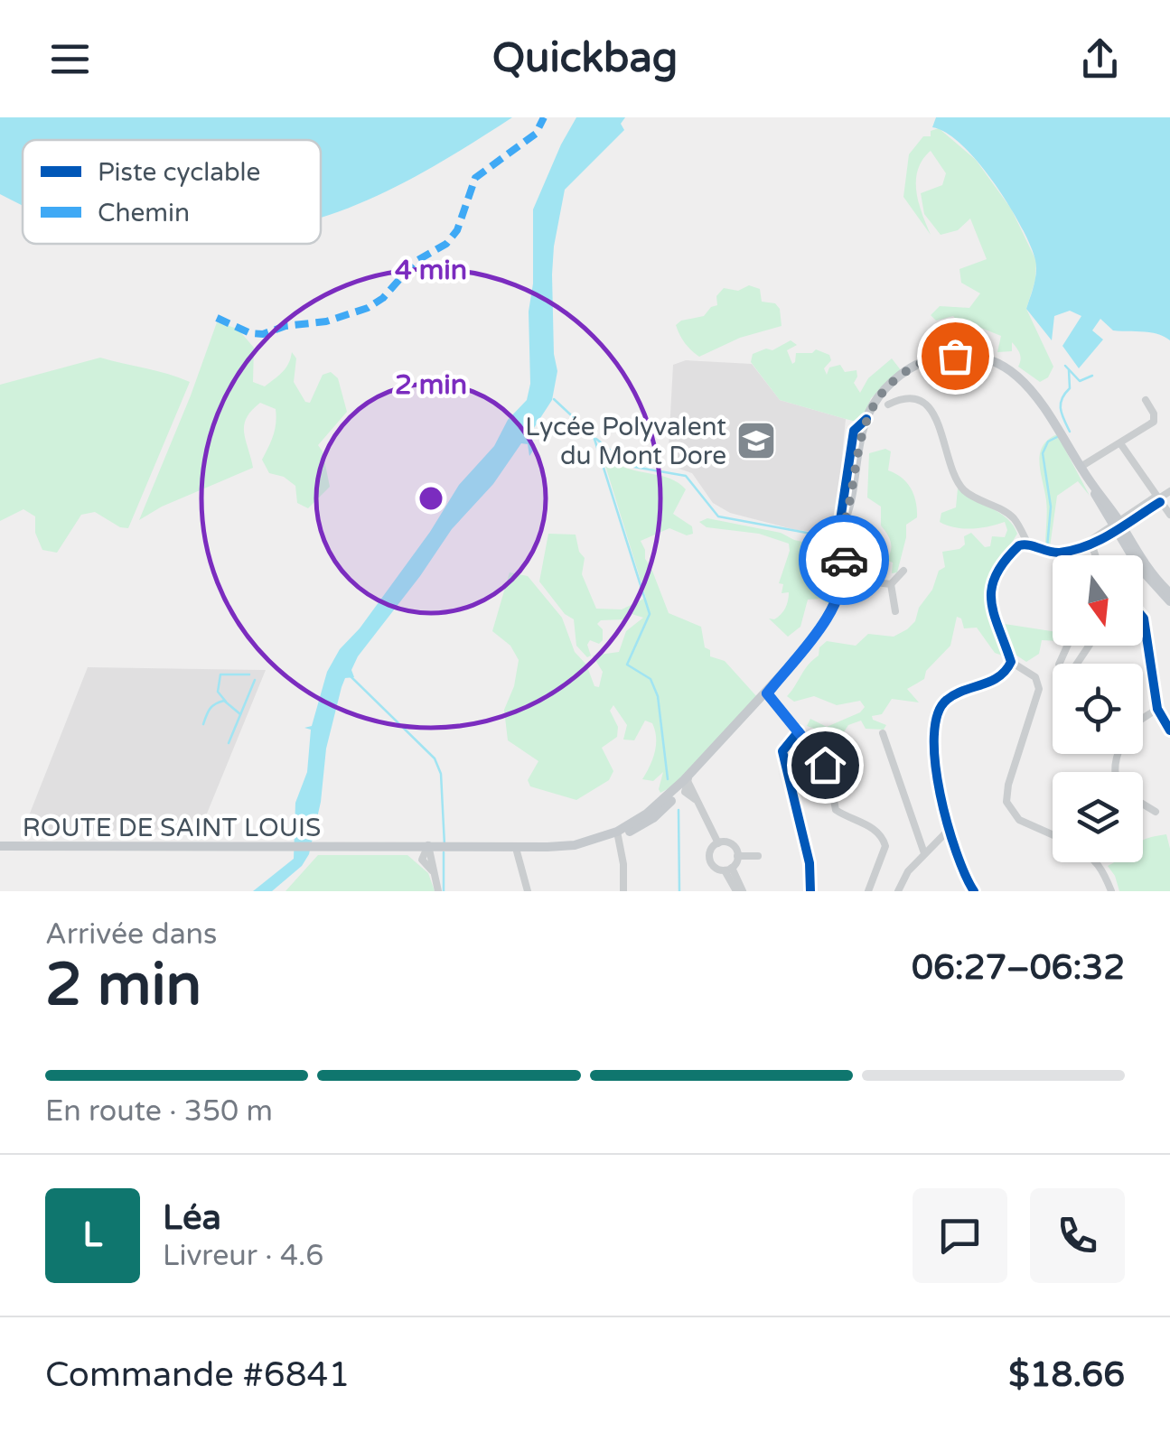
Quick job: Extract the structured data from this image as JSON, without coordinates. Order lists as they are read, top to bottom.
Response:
{
  "streets": {
    "main road": ["ROUTE DE SAINT LOUIS"]
  },
  "places": {
    "school or university": ["Lycée Polyvalent du Mont Dore"]
  },
  "legend": ["Piste cyclable", "Chemin"],
  "north": "bottom",
  "page": {
    "header": "Quickbag",
    "heading": ["2 min", "Arrivée dans", "06:27–06:32"],
    "panel": [
      "Léa",
      "Livreur · 4.6",
      "Commande #6841",
      "$18.66"
    ],
    "bar": "En route · 350 m",
    "round": "L"
  },
  "rings": ["4 min", "2 min"]
}
